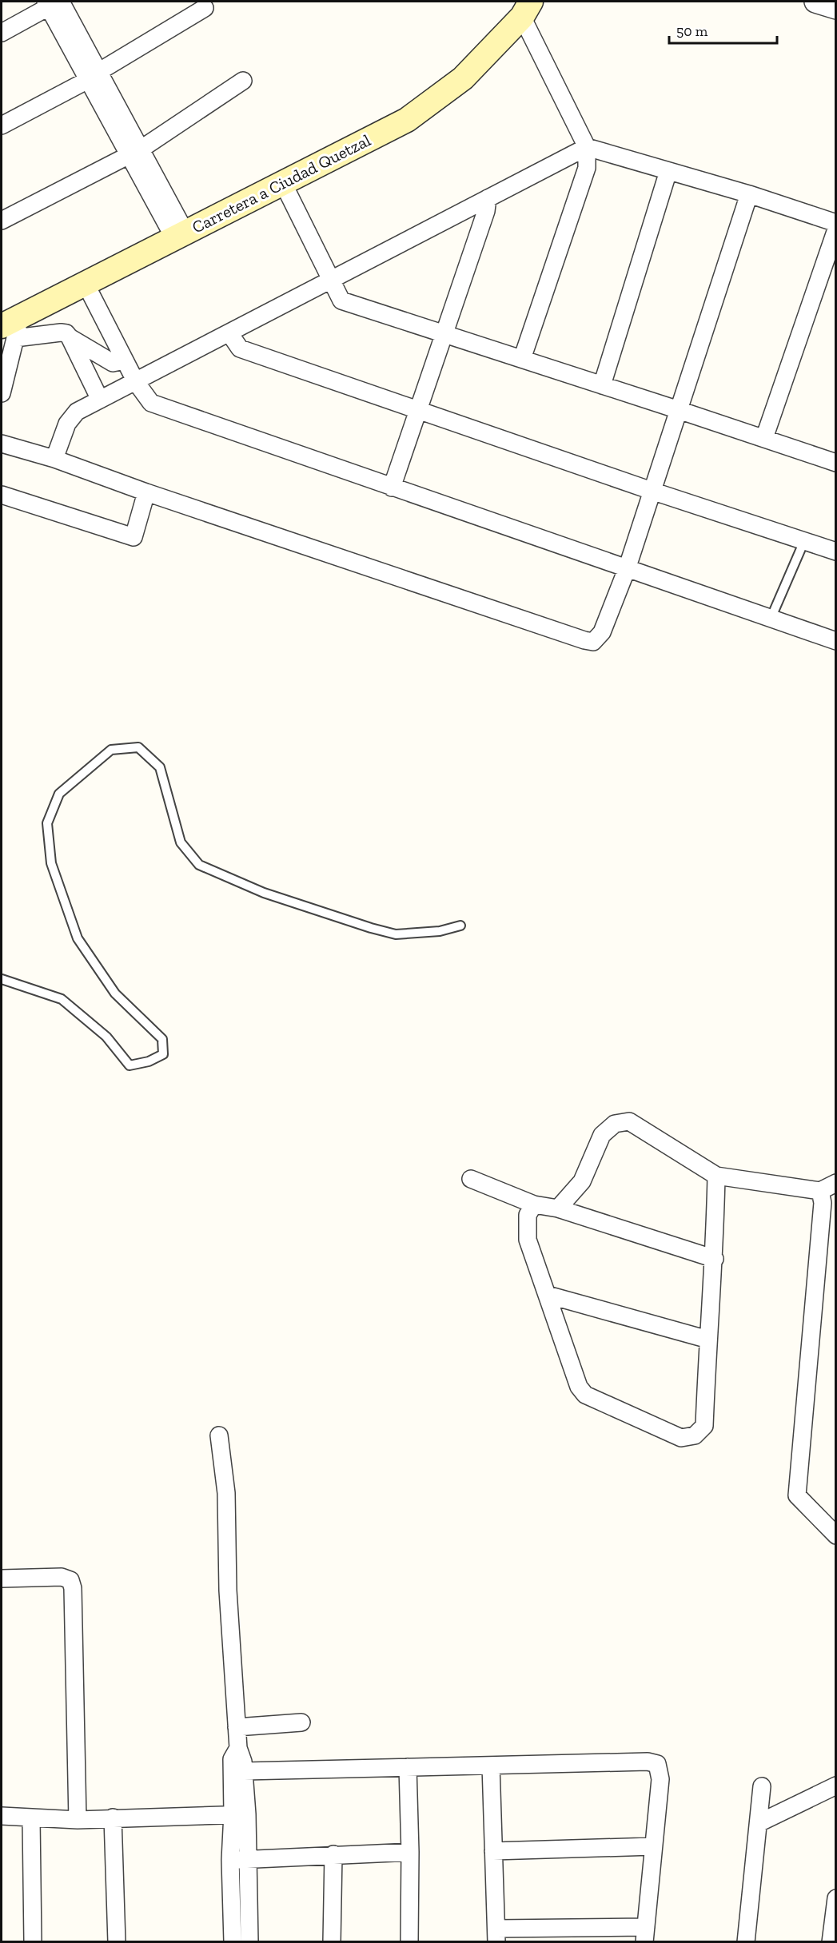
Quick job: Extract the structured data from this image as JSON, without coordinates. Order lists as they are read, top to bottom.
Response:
{
  "streets": {
    "main road": ["Carretera a Ciudad Quetzal"]
  },
  "scale_bar": "50 m"
}
